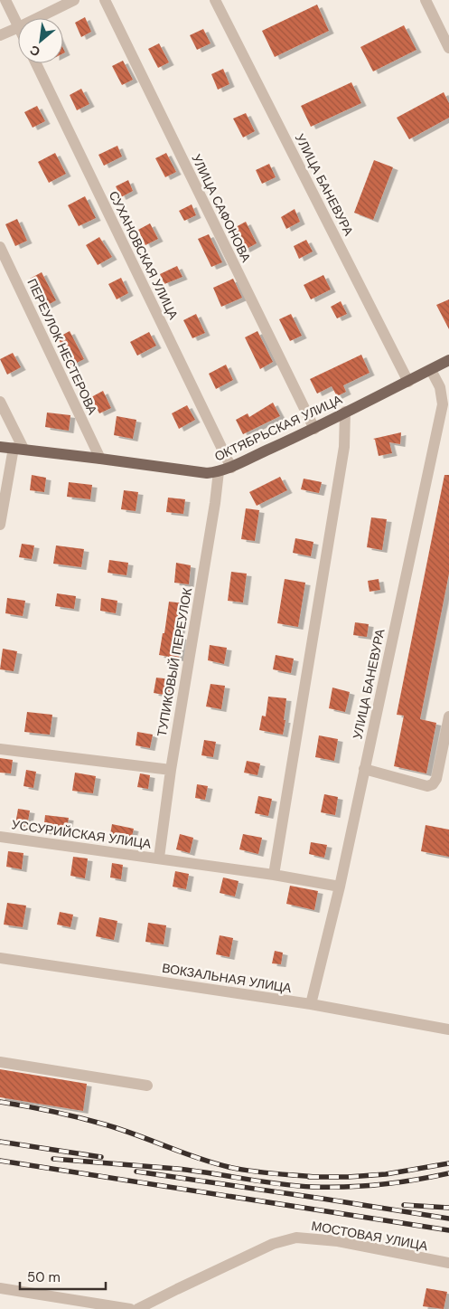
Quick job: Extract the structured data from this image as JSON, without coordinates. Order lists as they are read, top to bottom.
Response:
{
  "streets": {
    "main road": ["ОКТЯБРЬСКАЯ УЛИЦА"],
    "street": [
      "УЛИЦА БАНЕВУРА",
      "УЛИЦА САФОНОВА",
      "СУХАНОВСКАЯ УЛИЦА",
      "ПЕРЕУЛОК НЕСТЕРОВА",
      "ТУПИКОВЫЙ ПЕРЕУЛОК",
      "УССУРИЙСКАЯ УЛИЦА",
      "ВОКЗАЛЬНАЯ УЛИЦА",
      "МОСТОВАЯ УЛИЦА"
    ]
  },
  "crossings": [
    ["УЛИЦА БАНЕВУРА", "ОКТЯБРЬСКАЯ УЛИЦА"],
    ["УЛИЦА БАНЕВУРА", "УССУРИЙСКАЯ УЛИЦА"],
    ["УЛИЦА БАНЕВУРА", "ВОКЗАЛЬНАЯ УЛИЦА"],
    ["УЛИЦА САФОНОВА", "ОКТЯБРЬСКАЯ УЛИЦА"],
    ["СУХАНОВСКАЯ УЛИЦА", "ОКТЯБРЬСКАЯ УЛИЦА"],
    ["ПЕРЕУЛОК НЕСТЕРОВА", "ОКТЯБРЬСКАЯ УЛИЦА"],
    ["ОКТЯБРЬСКАЯ УЛИЦА", "ТУПИКОВЫЙ ПЕРЕУЛОК"],
    ["ТУПИКОВЫЙ ПЕРЕУЛОК", "УССУРИЙСКАЯ УЛИЦА"]
  ],
  "scale_bar": "50 m",
  "north": "bottom left"
}
